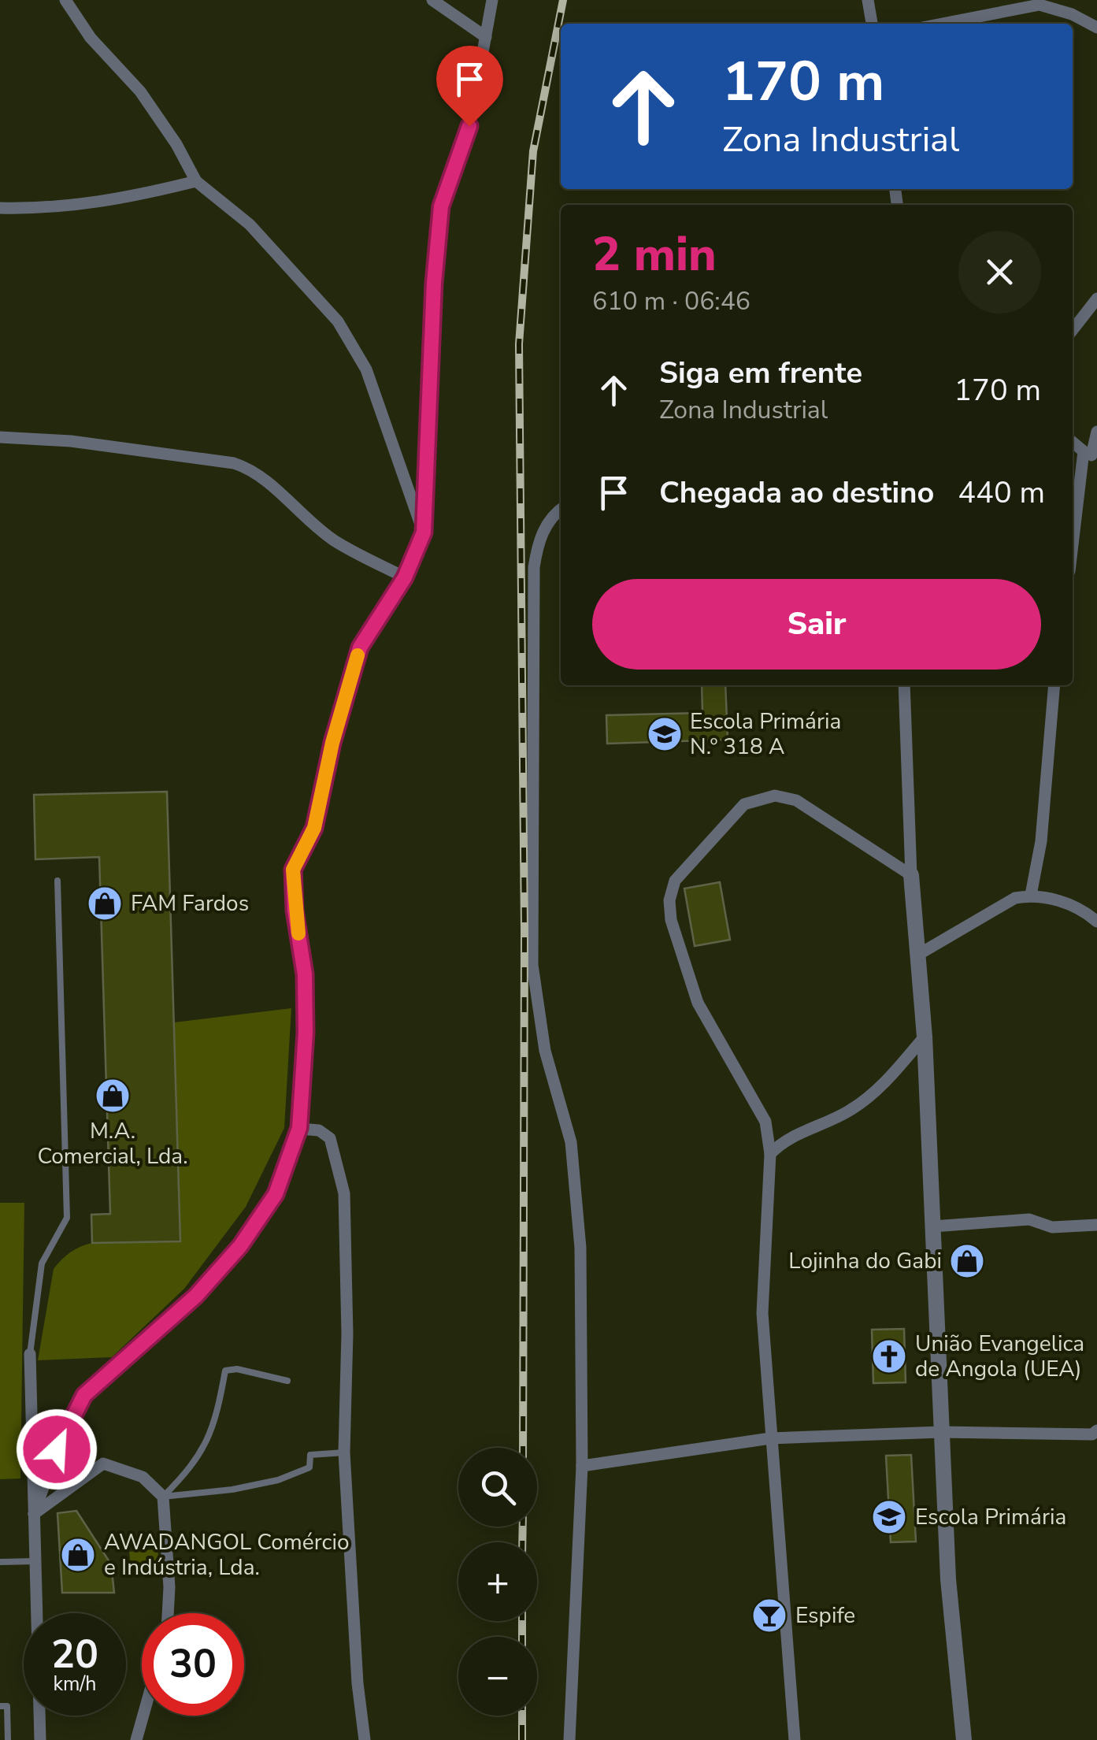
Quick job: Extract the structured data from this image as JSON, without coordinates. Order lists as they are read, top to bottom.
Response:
{
  "places": {
    "school or university": ["Escola Primária N.º 318 A", "Escola Primária"],
    "shop": [
      "FAM Fardos",
      "M.A. Comercial, Lda.",
      "Lojinha do Gabi",
      "AWADANGOL Comércio e Indústria, Lda."
    ],
    "church": ["União Evangelica de Angola (UEA)"],
    "bar": ["Espife"]
  },
  "page": {
    "turn": ["170 m", "Zona Industrial"],
    "heading": ["2 min", "610 m · 06:46"],
    "list": [
      {
        "name": "Siga em frente",
        "note": "Zona Industrial",
        "value": "170 m"
      },
      {
        "name": "Chegada ao destino",
        "value": "440 m"
      }
    ],
    "buttons": "Sair",
    "map_buttons": ["+", "−"],
    "speed": "20 km/h",
    "limit": "30"
  }
}
